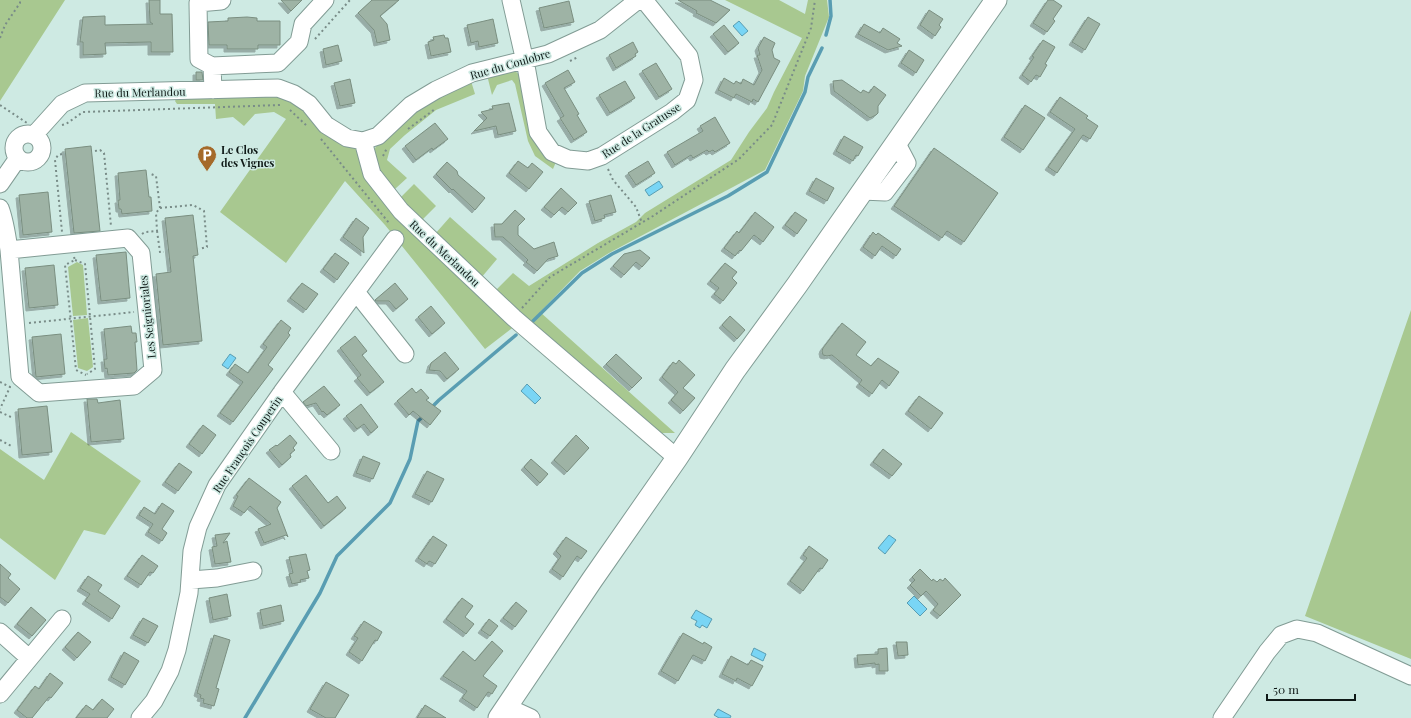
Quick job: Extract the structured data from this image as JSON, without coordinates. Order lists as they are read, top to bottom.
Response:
{
  "streets": {
    "street": [
      "Rue du Coulobre",
      "Rue du Merlandou",
      "Rue de la Gratusse",
      "Les Seignioriales",
      "Rue François Couperin"
    ]
  },
  "crossings": [
    ["Rue du Coulobre", "Rue du Merlandou"],
    ["Rue du Coulobre", "Rue de la Gratusse"]
  ],
  "places": {
    "parking": ["Le Clos des Vignes"]
  },
  "scale_bar": "50 m"
}
